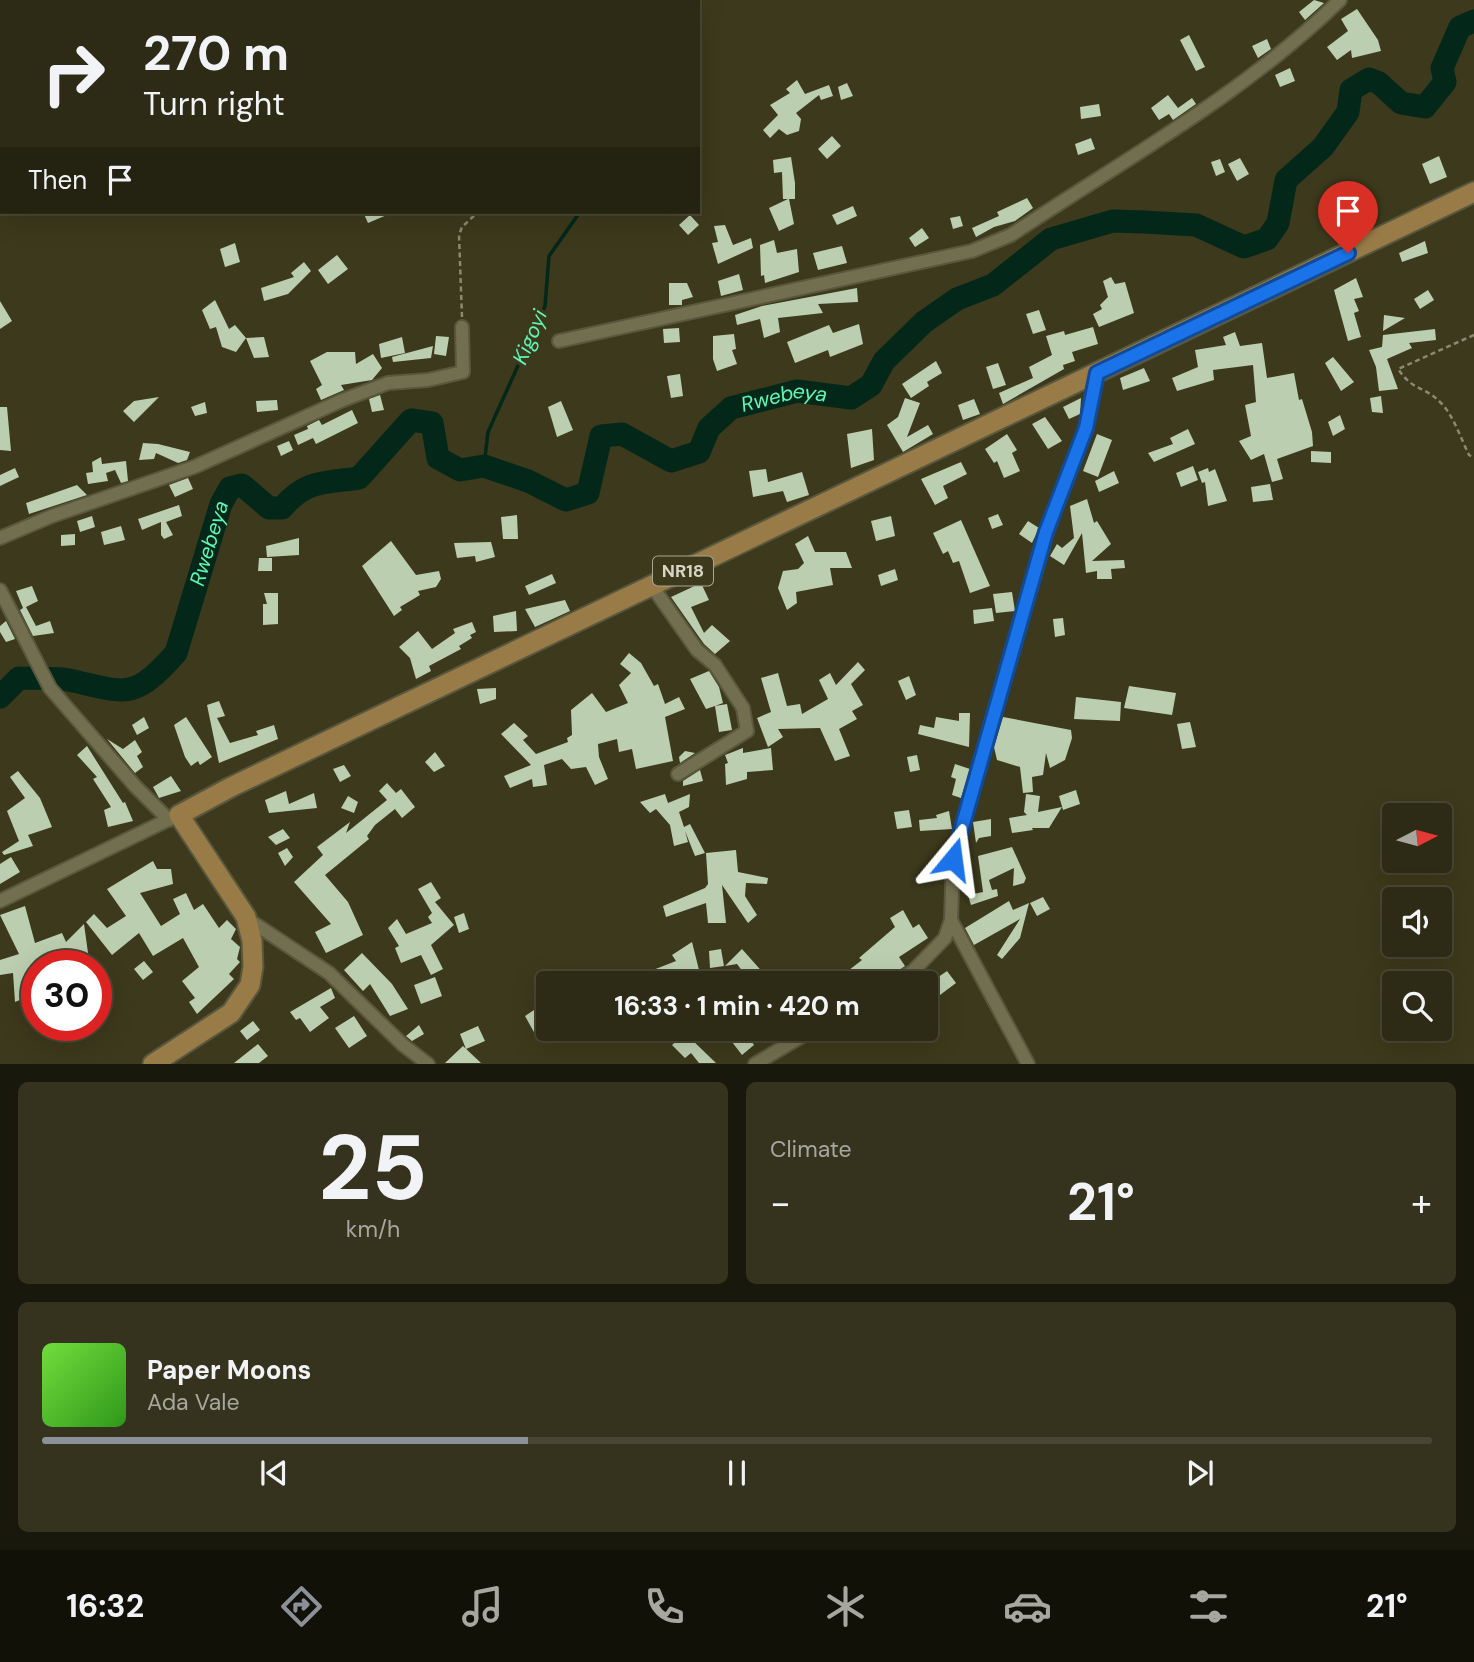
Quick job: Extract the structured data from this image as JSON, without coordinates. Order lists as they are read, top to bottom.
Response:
{
  "streets": {
    "main road": ["NR18"]
  },
  "water": ["Kigoyi", "Rwebeya"],
  "north": "right",
  "page": {
    "turn": ["270 m", "Turn right"],
    "then": "Then",
    "limit": "30",
    "trip": "16:33 · 1 min · 420 m",
    "tile": [
      ["25", "km/h"],
      "Climate"
    ],
    "heat": ["−", "21°", "+"],
    "song": ["Paper Moons", "Ada Vale"],
    "tabs": ["16:32", "21°"]
  }
}
